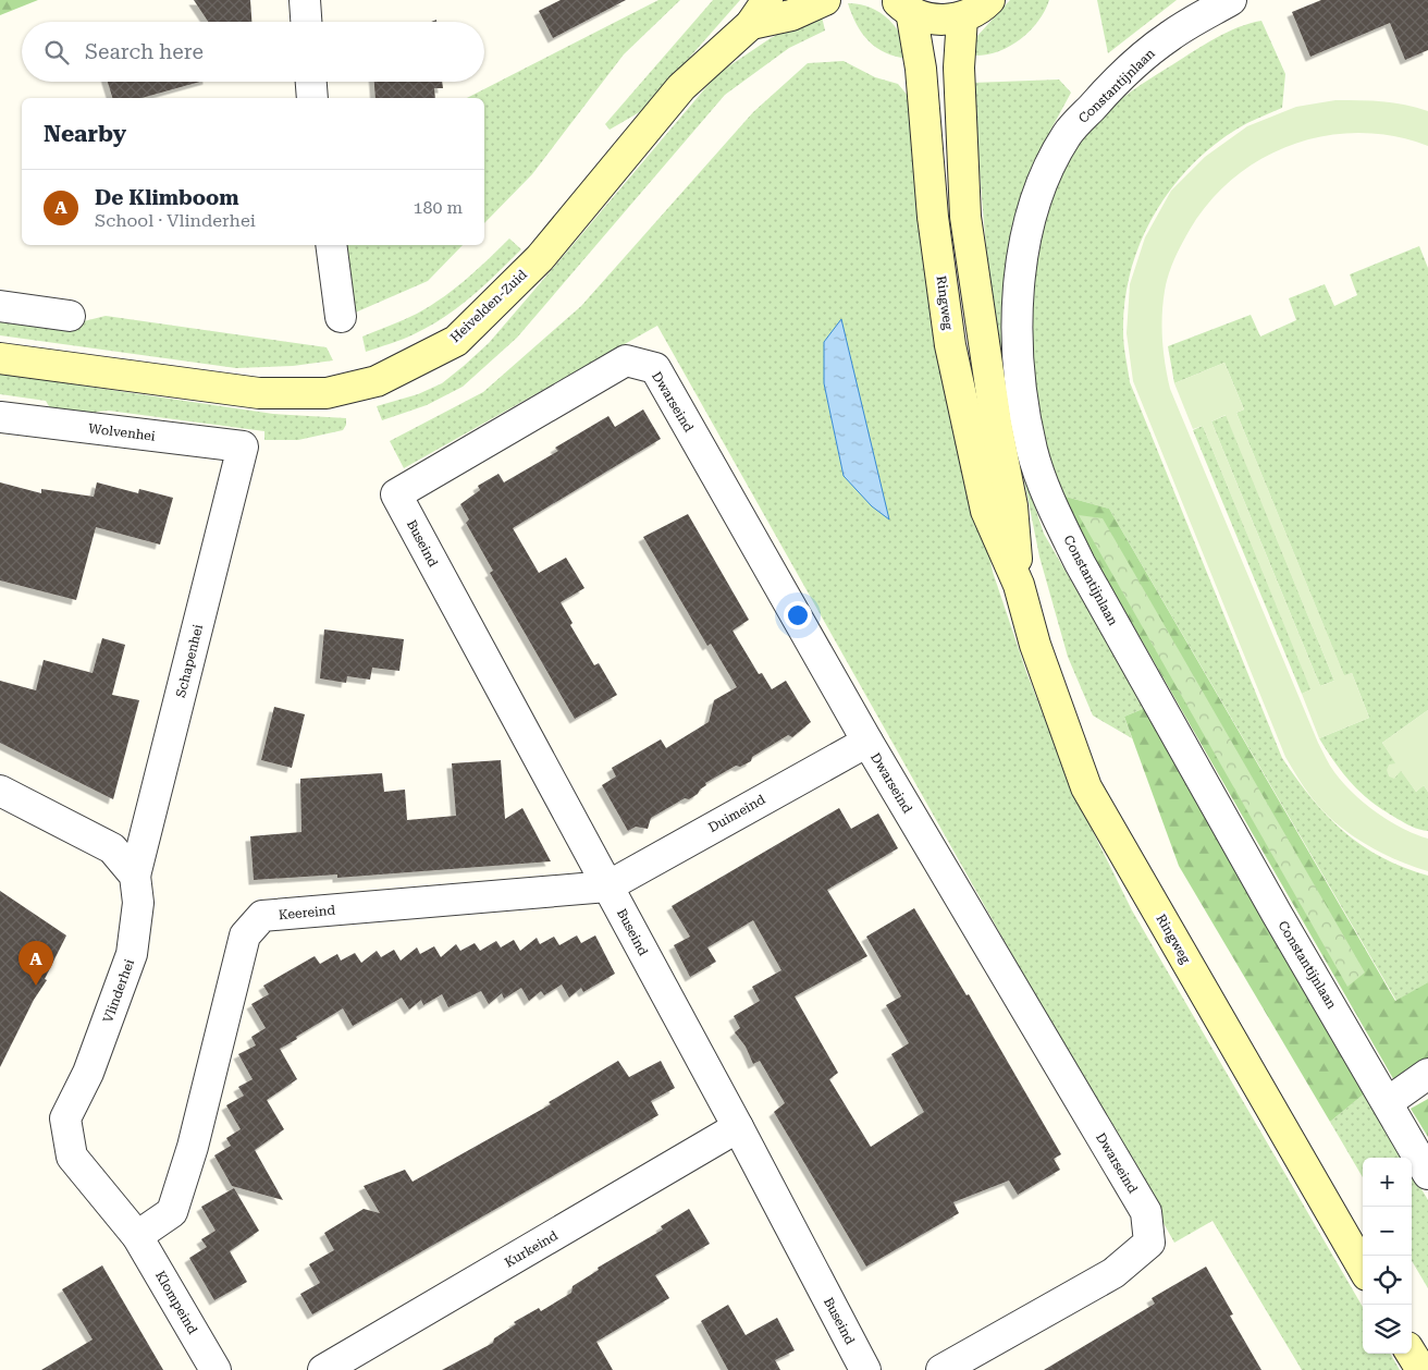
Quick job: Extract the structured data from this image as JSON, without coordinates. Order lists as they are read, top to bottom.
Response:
{
  "streets": {
    "main road": ["Ringweg", "Heivelden-Zuid"],
    "street": [
      "Constantijnlaan",
      "Dwarseind",
      "Wolvenhei",
      "Buseind",
      "Schapenhei",
      "Duimeind",
      "Keereind",
      "Vlinderhei",
      "Kurkeind",
      "Klompeind"
    ]
  },
  "crossings": [
    ["Dwarseind", "Buseind"],
    ["Dwarseind", "Duimeind"],
    ["Wolvenhei", "Schapenhei"],
    ["Buseind", "Duimeind"],
    ["Buseind", "Keereind"],
    ["Buseind", "Kurkeind"],
    ["Schapenhei", "Vlinderhei"],
    ["Duimeind", "Keereind"],
    ["Keereind", "Vlinderhei"],
    ["Keereind", "Klompeind"],
    ["Vlinderhei", "Klompeind"]
  ],
  "page": {
    "search": "Search here",
    "heading": "Nearby",
    "list": [
      {
        "mark": "A",
        "name": "De Klimboom",
        "note": "School · Vlinderhei",
        "value": "180 m"
      }
    ],
    "pins": "A",
    "map_buttons": ["+", "−"]
  }
}
